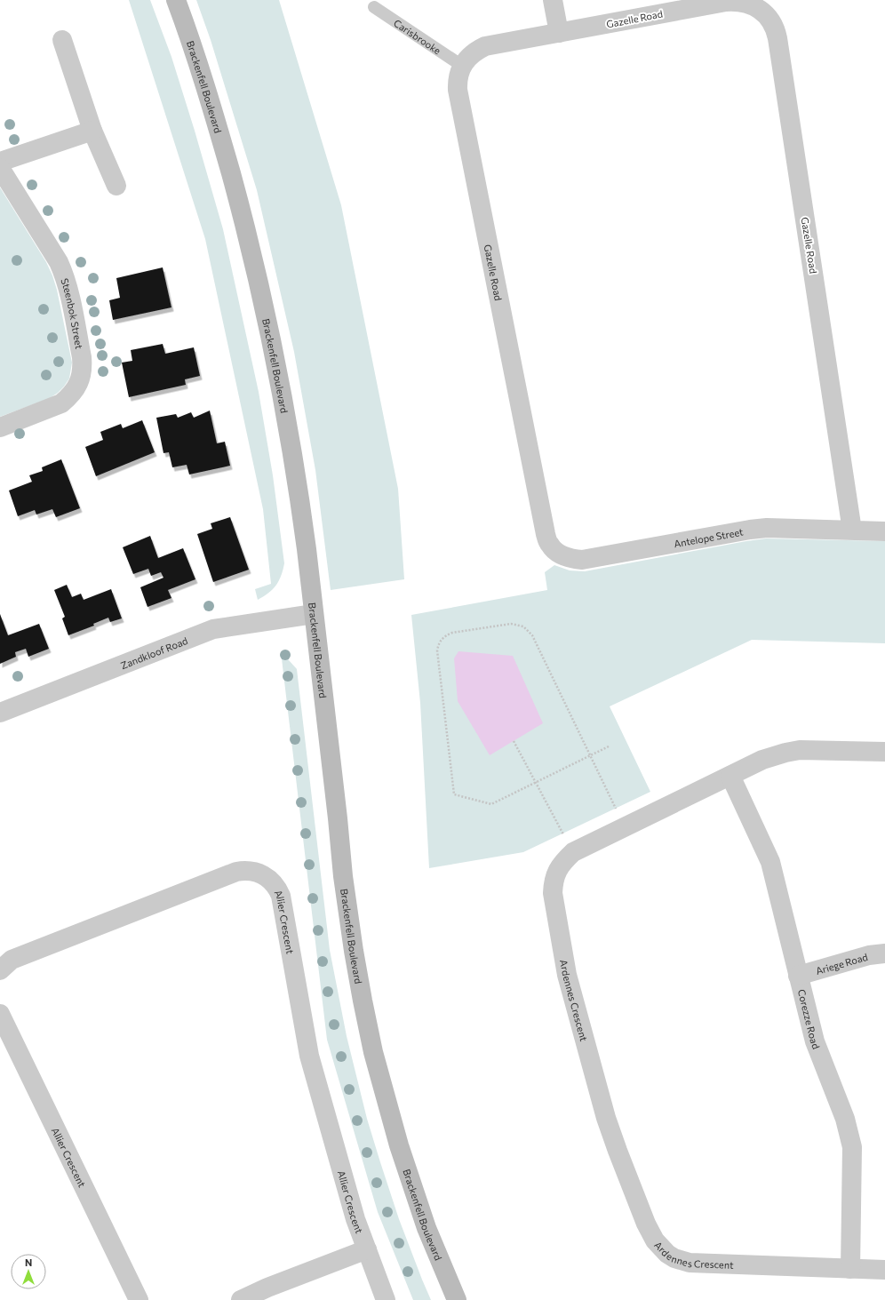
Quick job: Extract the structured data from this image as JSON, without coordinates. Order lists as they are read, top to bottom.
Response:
{
  "streets": {
    "street": [
      "Gazelle Road",
      "Brackenfell Boulevard",
      "Steenbok Street",
      "Antelope Street",
      "Zandkloof Road",
      "Allier Crescent",
      "Ariege Road",
      "Ardennes Crescent",
      "Corezze Road"
    ],
    "lane": ["Carisbrooke"]
  },
  "crossings": [
    ["Gazelle Road", "Carisbrooke"],
    ["Gazelle Road", "Antelope Street"],
    ["Brackenfell Boulevard", "Zandkloof Road"],
    ["Ariege Road", "Corezze Road"],
    ["Ardennes Crescent", "Corezze Road"]
  ],
  "north": "top"
}
